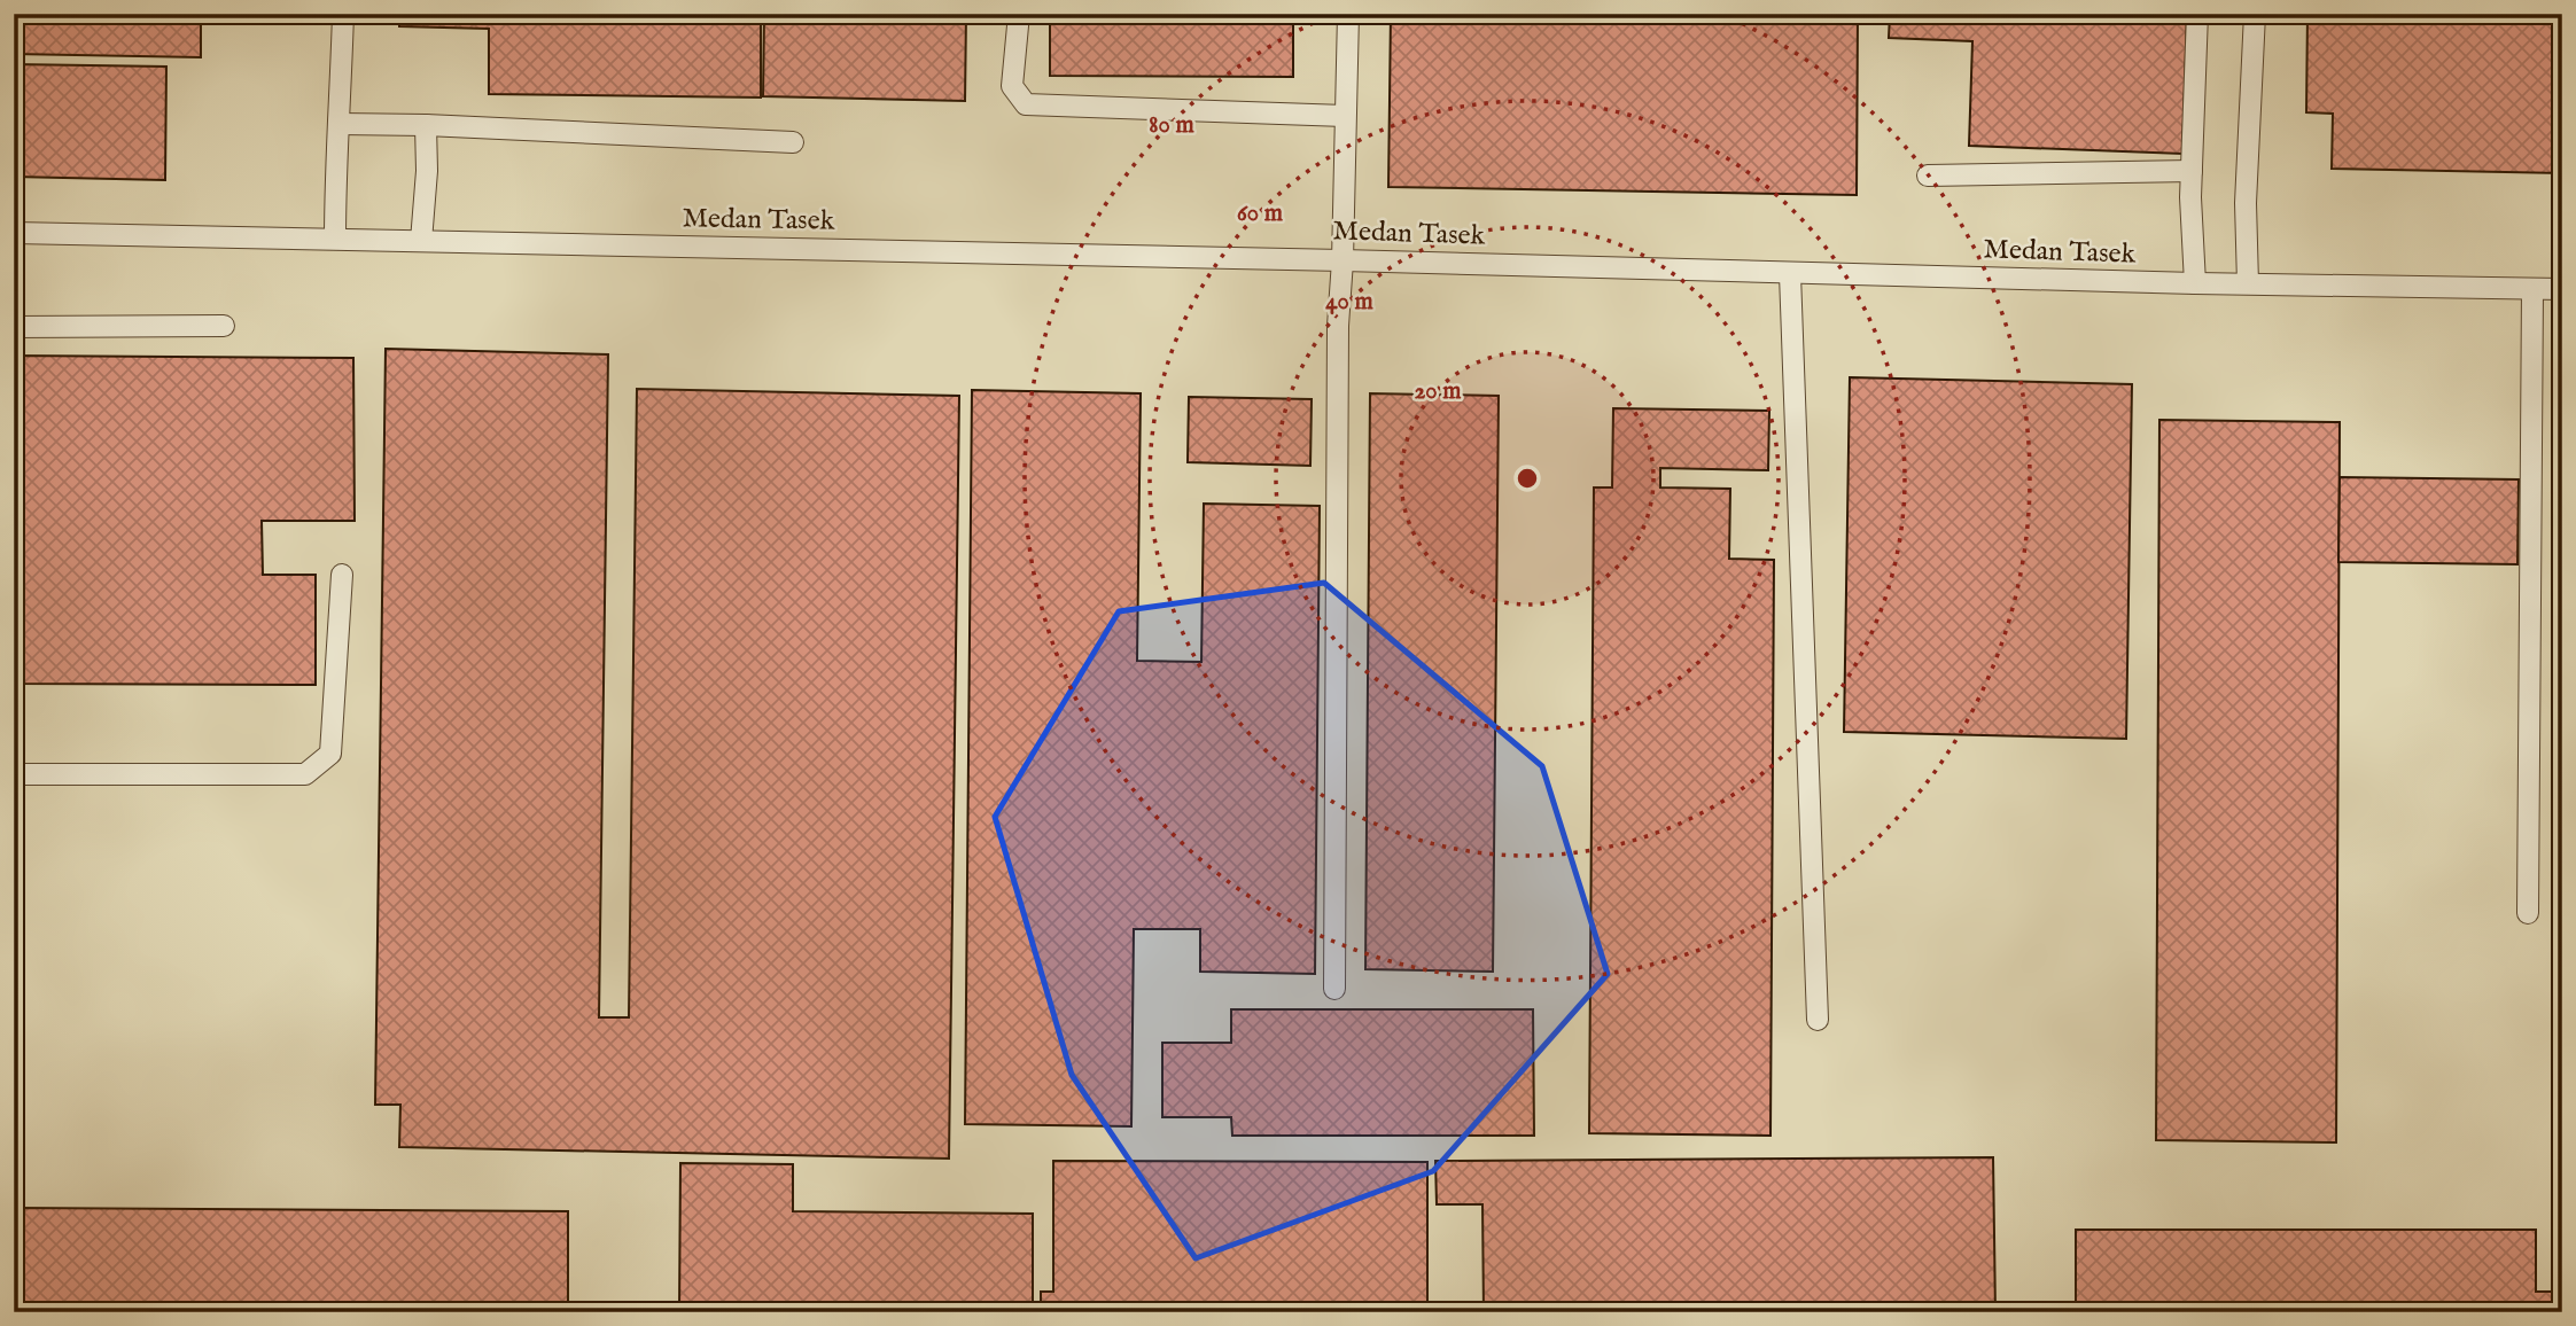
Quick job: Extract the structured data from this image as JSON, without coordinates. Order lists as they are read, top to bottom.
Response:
{
  "streets": {
    "lane": ["Medan Tasek"]
  },
  "rings": [
    "80 m",
    "60 m",
    "40 m",
    "20 m"
  ]
}
